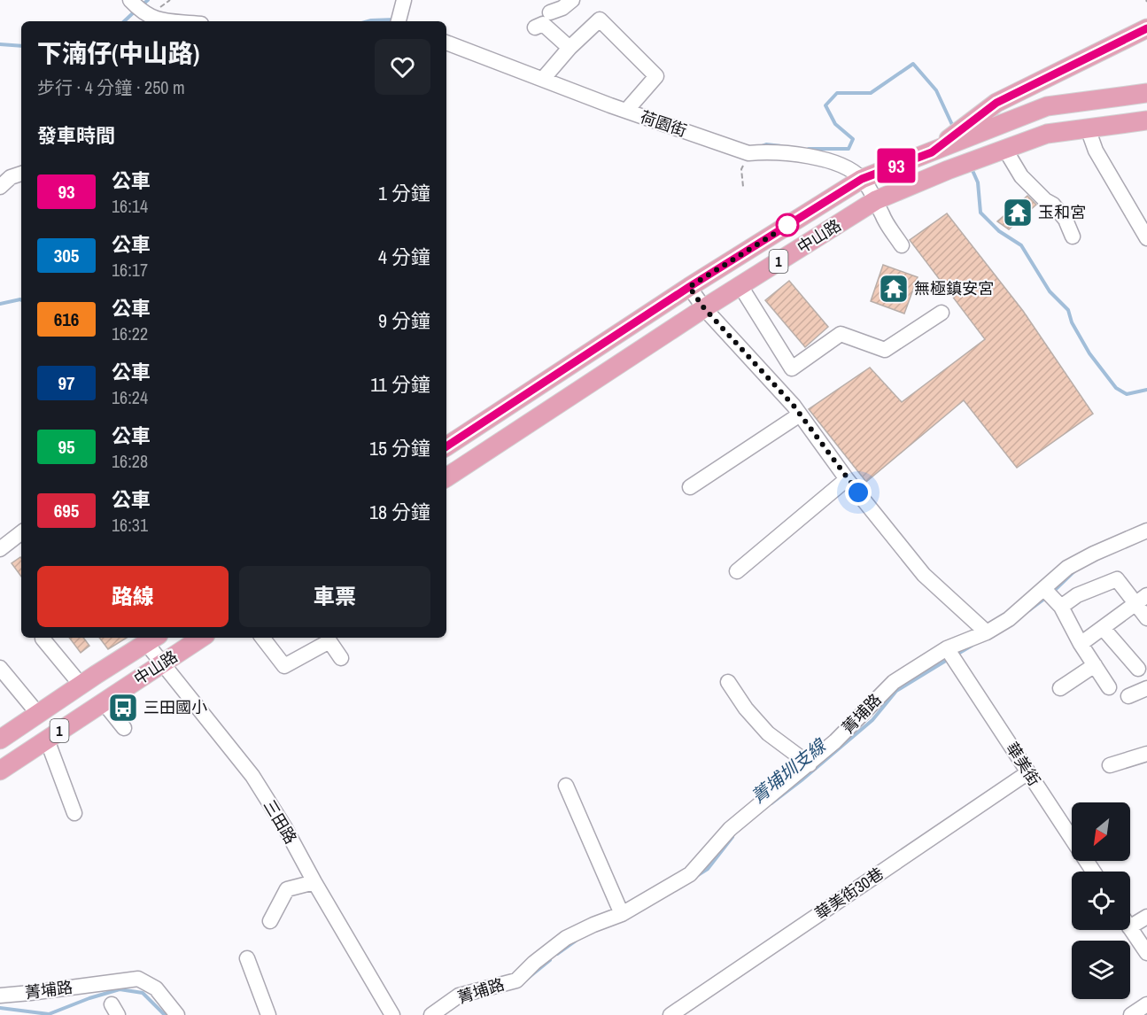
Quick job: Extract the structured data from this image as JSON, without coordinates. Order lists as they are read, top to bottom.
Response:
{
  "streets": {
    "main road": ["中山路", "1"],
    "street": [
      "荷園街",
      "菁埔路",
      "華美街",
      "三田路",
      "華美街30巷"
    ]
  },
  "crossings": [
    ["荷園街", "中山路"],
    ["中山路", "三田路"],
    ["菁埔路", "華美街"],
    ["華美街", "華美街30巷"]
  ],
  "water": ["菁埔圳支線"],
  "places": {
    "temple": ["玉和宮", "無極鎮安宮"],
    "bus stop": ["三田國小"]
  },
  "lines": ["bus line 93"],
  "north": "bottom left",
  "page": {
    "on_map": "93",
    "heading": [
      ["下湳仔(中山路)", "步行 · 4 分鐘 · 250 m"],
      "發車時間"
    ],
    "list": [
      {
        "mark": "93",
        "name": "公車",
        "note": "16:14",
        "value": "1 分鐘"
      },
      {
        "mark": "305",
        "name": "公車",
        "note": "16:17",
        "value": "4 分鐘"
      },
      {
        "mark": "616",
        "name": "公車",
        "note": "16:22",
        "value": "9 分鐘"
      },
      {
        "mark": "97",
        "name": "公車",
        "note": "16:24",
        "value": "11 分鐘"
      },
      {
        "mark": "95",
        "name": "公車",
        "note": "16:28",
        "value": "15 分鐘"
      },
      {
        "mark": "695",
        "name": "公車",
        "note": "16:31",
        "value": "18 分鐘"
      }
    ],
    "buttons": ["路線", "車票"]
  }
}
